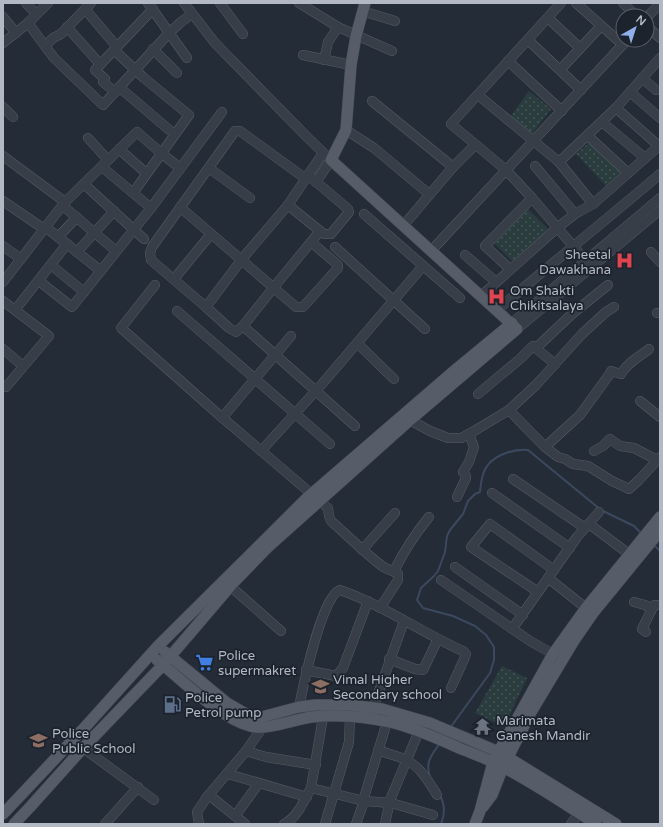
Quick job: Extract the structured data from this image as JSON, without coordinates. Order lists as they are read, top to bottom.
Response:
{
  "places": {
    "hospital": ["Sheetal Dawakhana", "Om Shakti Chikitsalaya"],
    "supermarket": ["Police supermakret"],
    "school or university": ["Vimal Higher Secondary school", "Police Public School"],
    "fuel station": ["Police Petrol pump"],
    "temple": ["Marimata Ganesh Mandir"]
  },
  "north": "top right"
}
